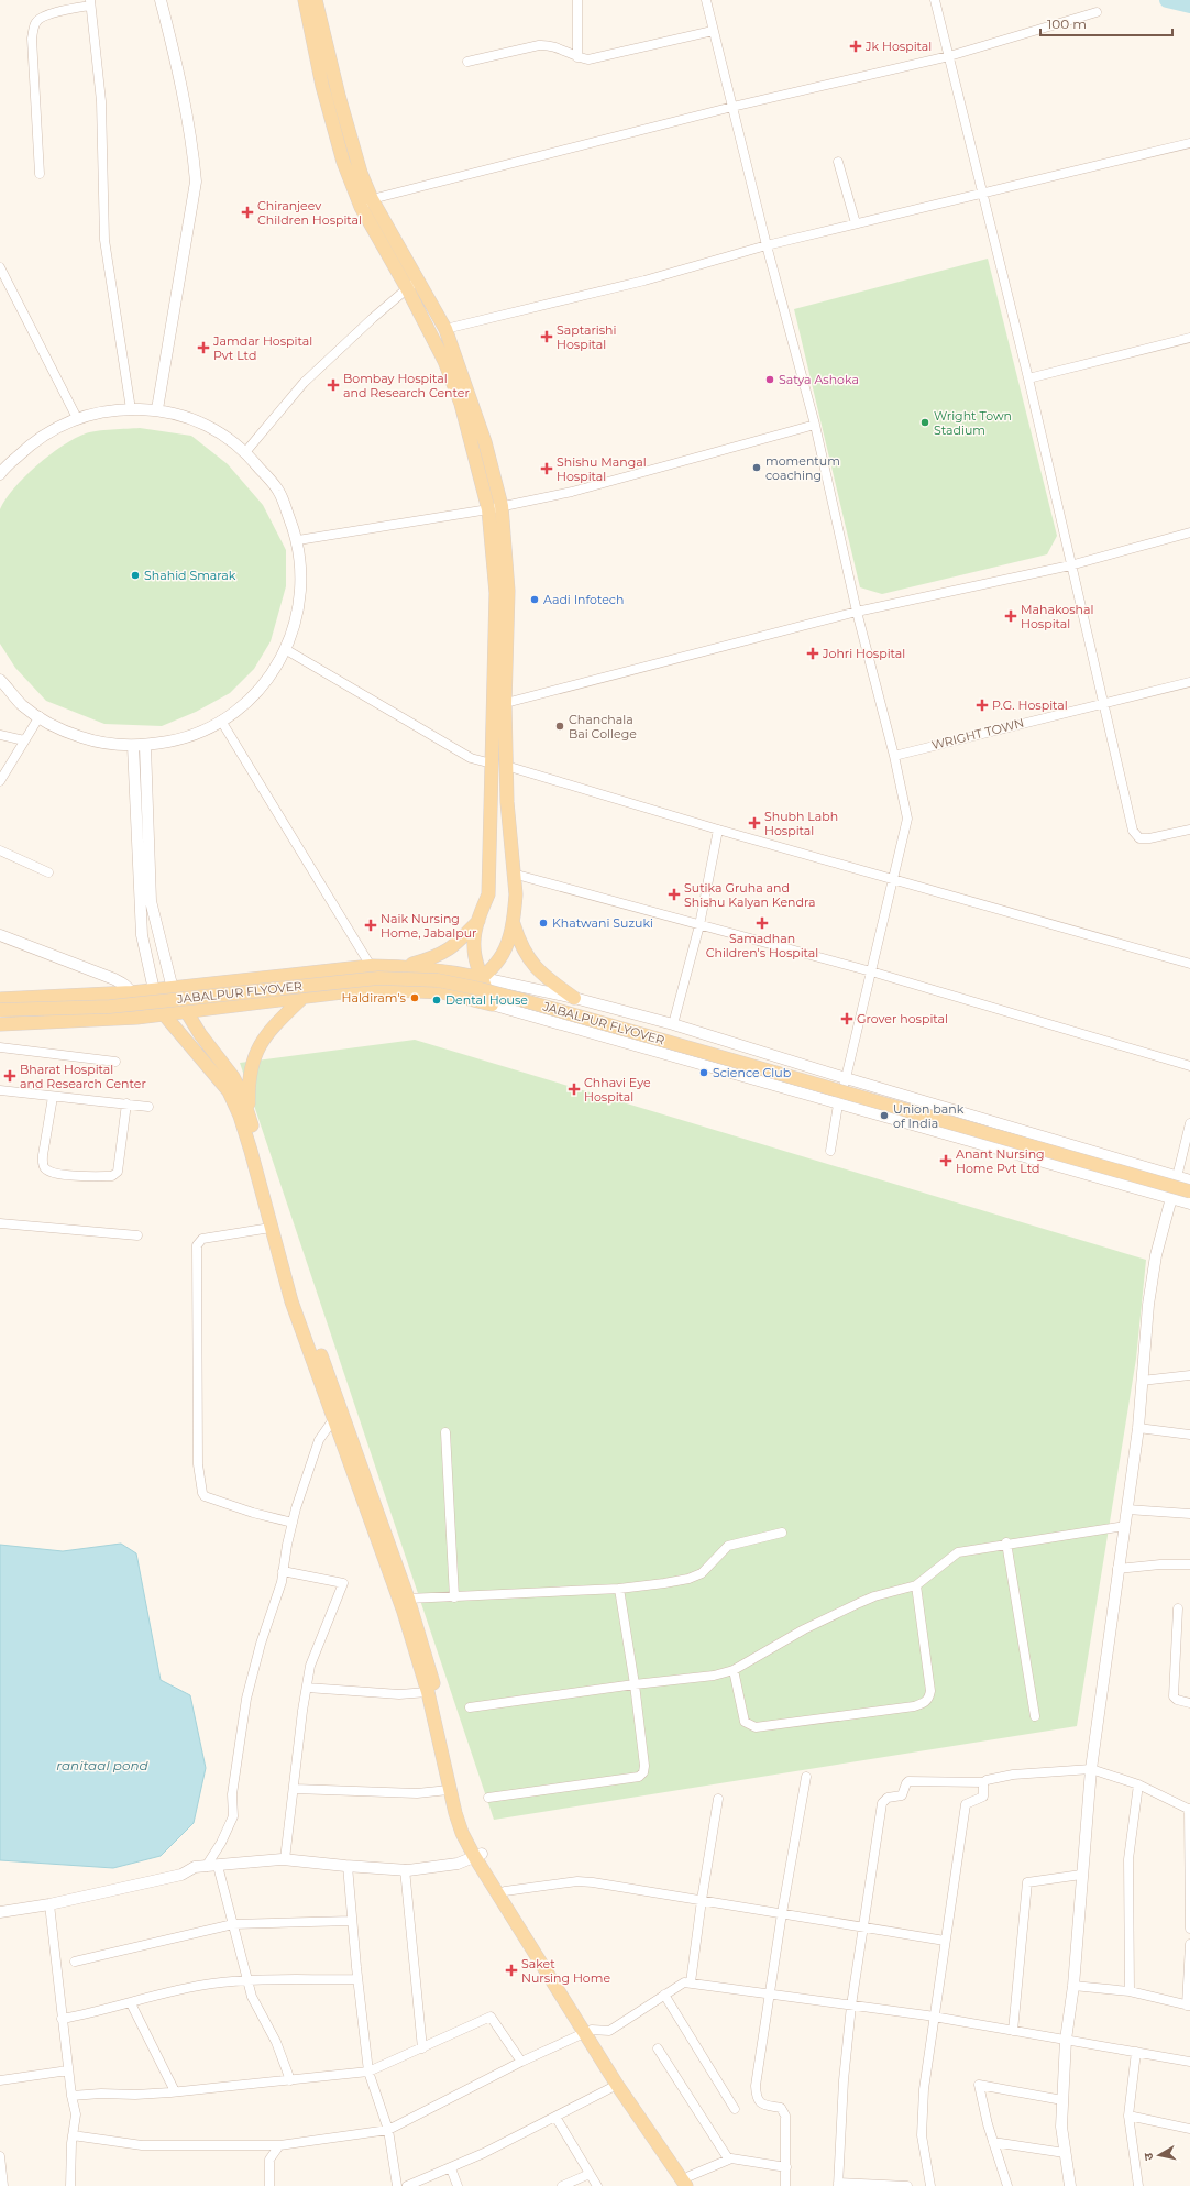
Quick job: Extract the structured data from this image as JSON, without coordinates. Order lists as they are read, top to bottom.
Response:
{
  "streets": {
    "main road": ["JABALPUR FLYOVER"],
    "street": ["WRIGHT TOWN"]
  },
  "water": ["ranitaal pond"],
  "places": {
    "health": [
      "Jk Hospital",
      "Chiranjeev Children Hospital",
      "Saptarishi Hospital",
      "Jamdar Hospital Pvt Ltd",
      "Bombay Hospital and Research Center",
      "Shishu Mangal Hospital",
      "Mahakoshal Hospital",
      "Johri Hospital",
      "P.G. Hospital",
      "Shubh Labh Hospital",
      "Sutika Gruha and Shishu Kalyan Kendra",
      "Samadhan Children's Hospital",
      "Naik Nursing Home, Jabalpur",
      "Grover hospital",
      "Bharat Hospital and Research Center",
      "Chhavi Eye Hospital",
      "Anant Nursing Home Pvt Ltd",
      "Saket Nursing Home"
    ],
    "other": [
      "Satya Ashoka",
      "Wright Town Stadium",
      "momentum coaching",
      "Shahid Smarak",
      "Aadi Infotech",
      "Chanchala Bai College",
      "Khatwani Suzuki",
      "Haldiram's",
      "Dental House",
      "Science Club",
      "Union bank of India"
    ]
  },
  "scale_bar": "100 m",
  "north": "left"
}
